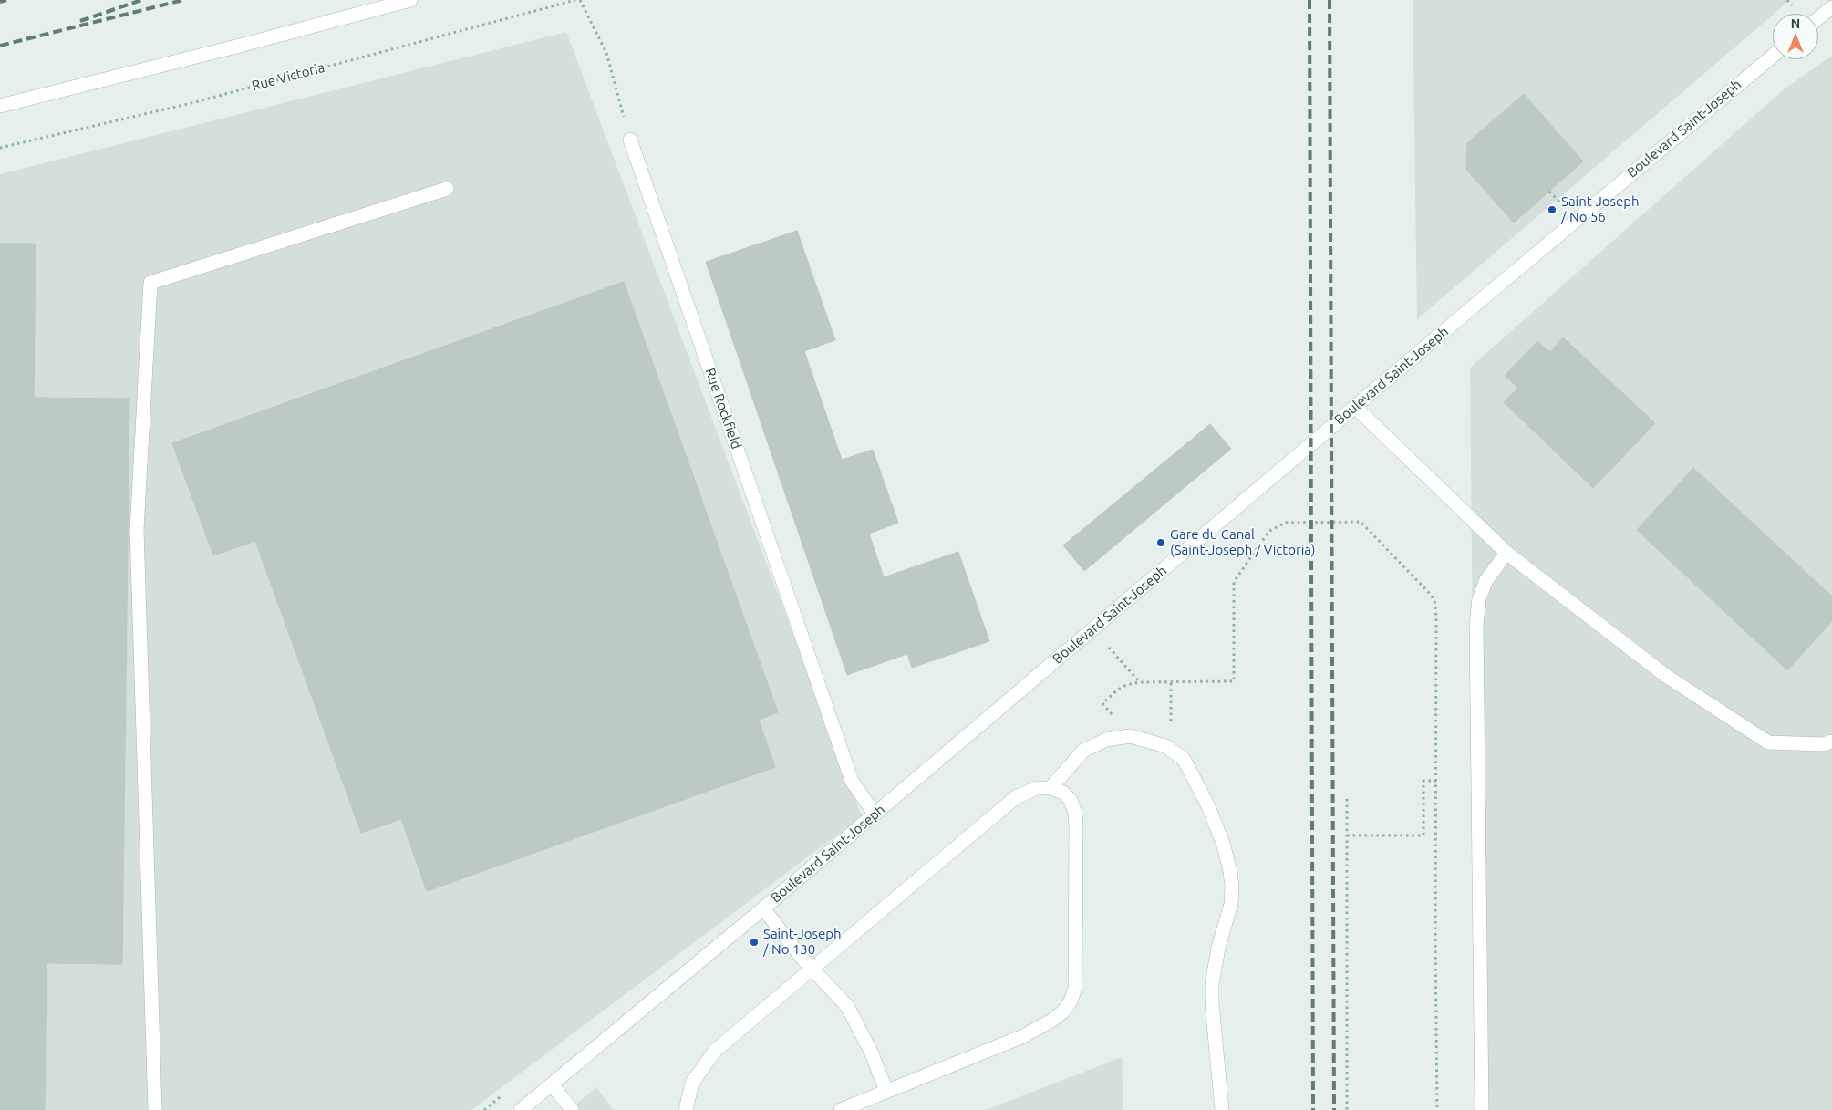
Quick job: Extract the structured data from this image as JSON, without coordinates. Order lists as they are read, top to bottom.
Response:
{
  "streets": {
    "street": ["Boulevard Saint-Joseph", "Rue Rockfield"],
    "path": ["Rue Victoria"]
  },
  "crossings": [
    ["Boulevard Saint-Joseph", "Rue Rockfield"]
  ],
  "places": ["Saint-Joseph / No 56", "Gare du Canal (Saint-Joseph / Victoria)", "Saint-Joseph / No 130"],
  "north": "top"
}
